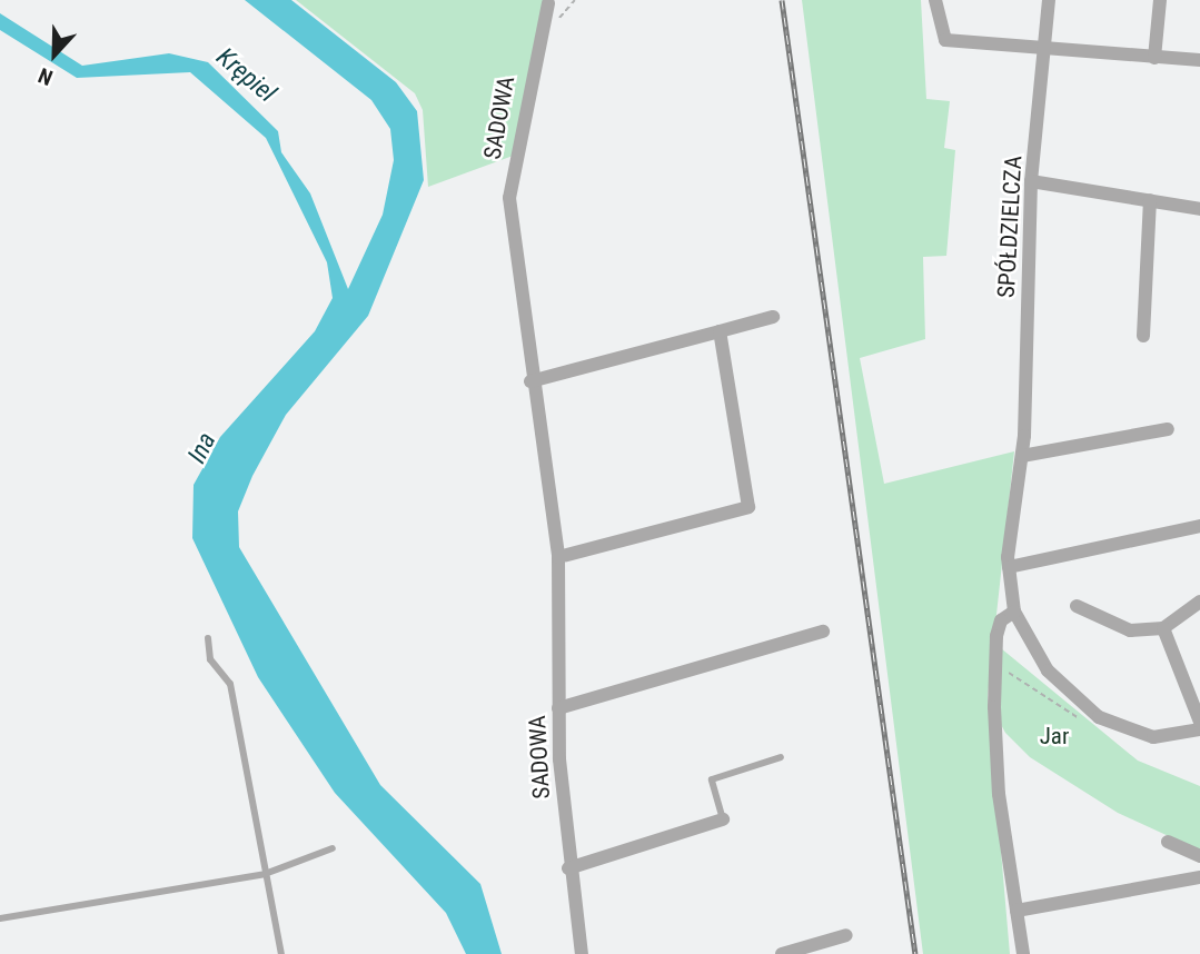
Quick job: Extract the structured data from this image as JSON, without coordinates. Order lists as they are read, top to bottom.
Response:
{
  "streets": {
    "street": ["SADOWA", "SPÓŁDZIELCZA"]
  },
  "water": ["Krępiel", "Ina"],
  "parks": ["Jar"],
  "north": "bottom"
}
